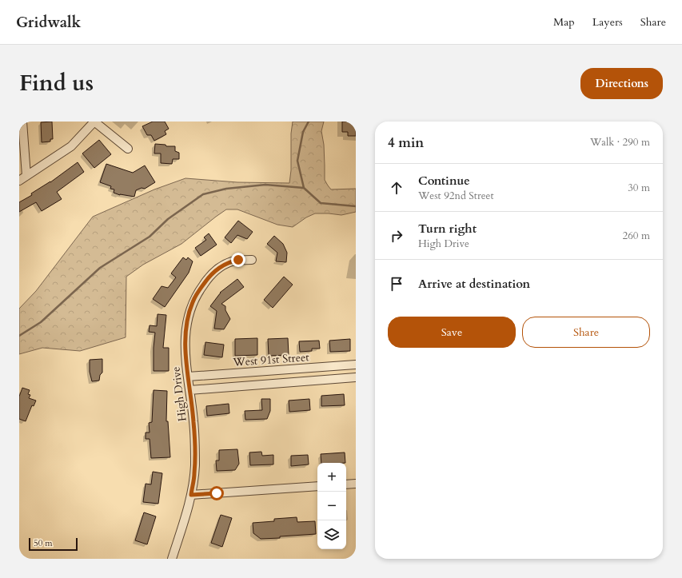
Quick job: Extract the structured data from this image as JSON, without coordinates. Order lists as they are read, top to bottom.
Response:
{
  "streets": {
    "street": ["West 91st Street", "High Drive"]
  },
  "crossings": [
    ["West 91st Street", "High Drive"]
  ],
  "scale_bar": "50 m",
  "page": {
    "header": "Gridwalk",
    "nav": ["Map", "Layers", "Share"],
    "title": "Find us",
    "buttons": [
      "Directions",
      ["Save", "Share"]
    ],
    "heading": ["4 min", "Walk · 290 m"],
    "list": [
      ["Continue", "West 92nd Street", "30 m"],
      ["Turn right", "High Drive", "260 m"],
      "Arrive at destination"
    ],
    "map_buttons": ["+", "−"],
    "scale": "50 m"
  }
}
